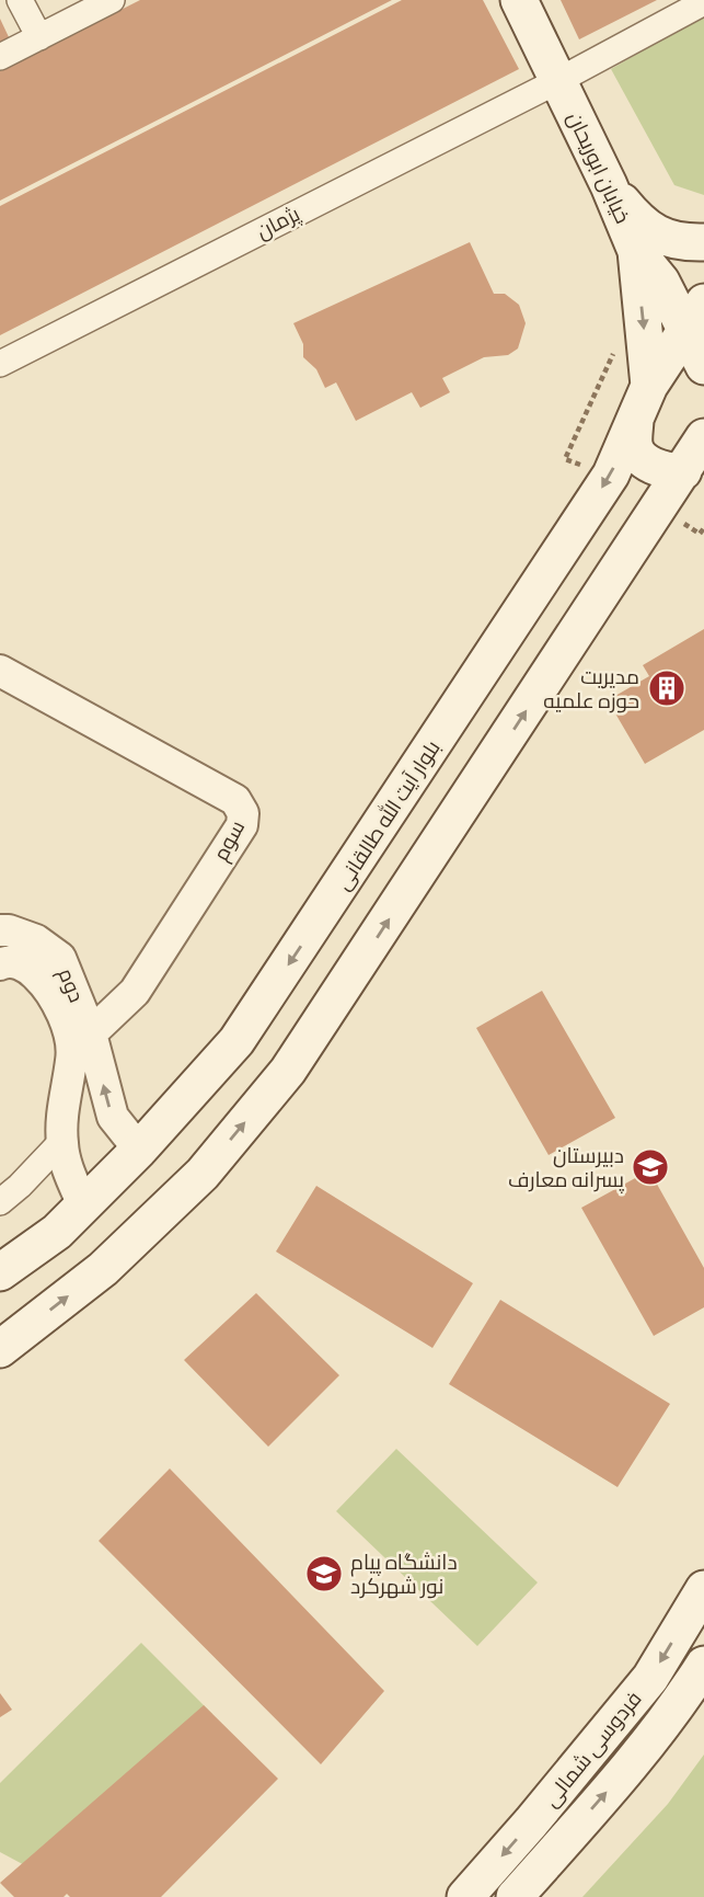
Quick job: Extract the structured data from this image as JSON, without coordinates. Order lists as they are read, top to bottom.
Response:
{
  "streets": {
    "main road": ["خیابان ابوریحان", "بلوار آیت الله طالقانی", "فردوسی شمالی"],
    "street": ["پژمان", "سوم", "دوم"]
  },
  "crossings": [
    ["خیابان ابوریحان", "پژمان"],
    ["خیابان ابوریحان", "بلوار آیت الله طالقانی"],
    ["سوم", "دوم"]
  ],
  "places": {
    "building": ["مدیریت حوزه علمیه"],
    "school or university": ["دبیرستان پسرانه معارف", "دانشگاه پیام نور شهرکرد"]
  }
}
